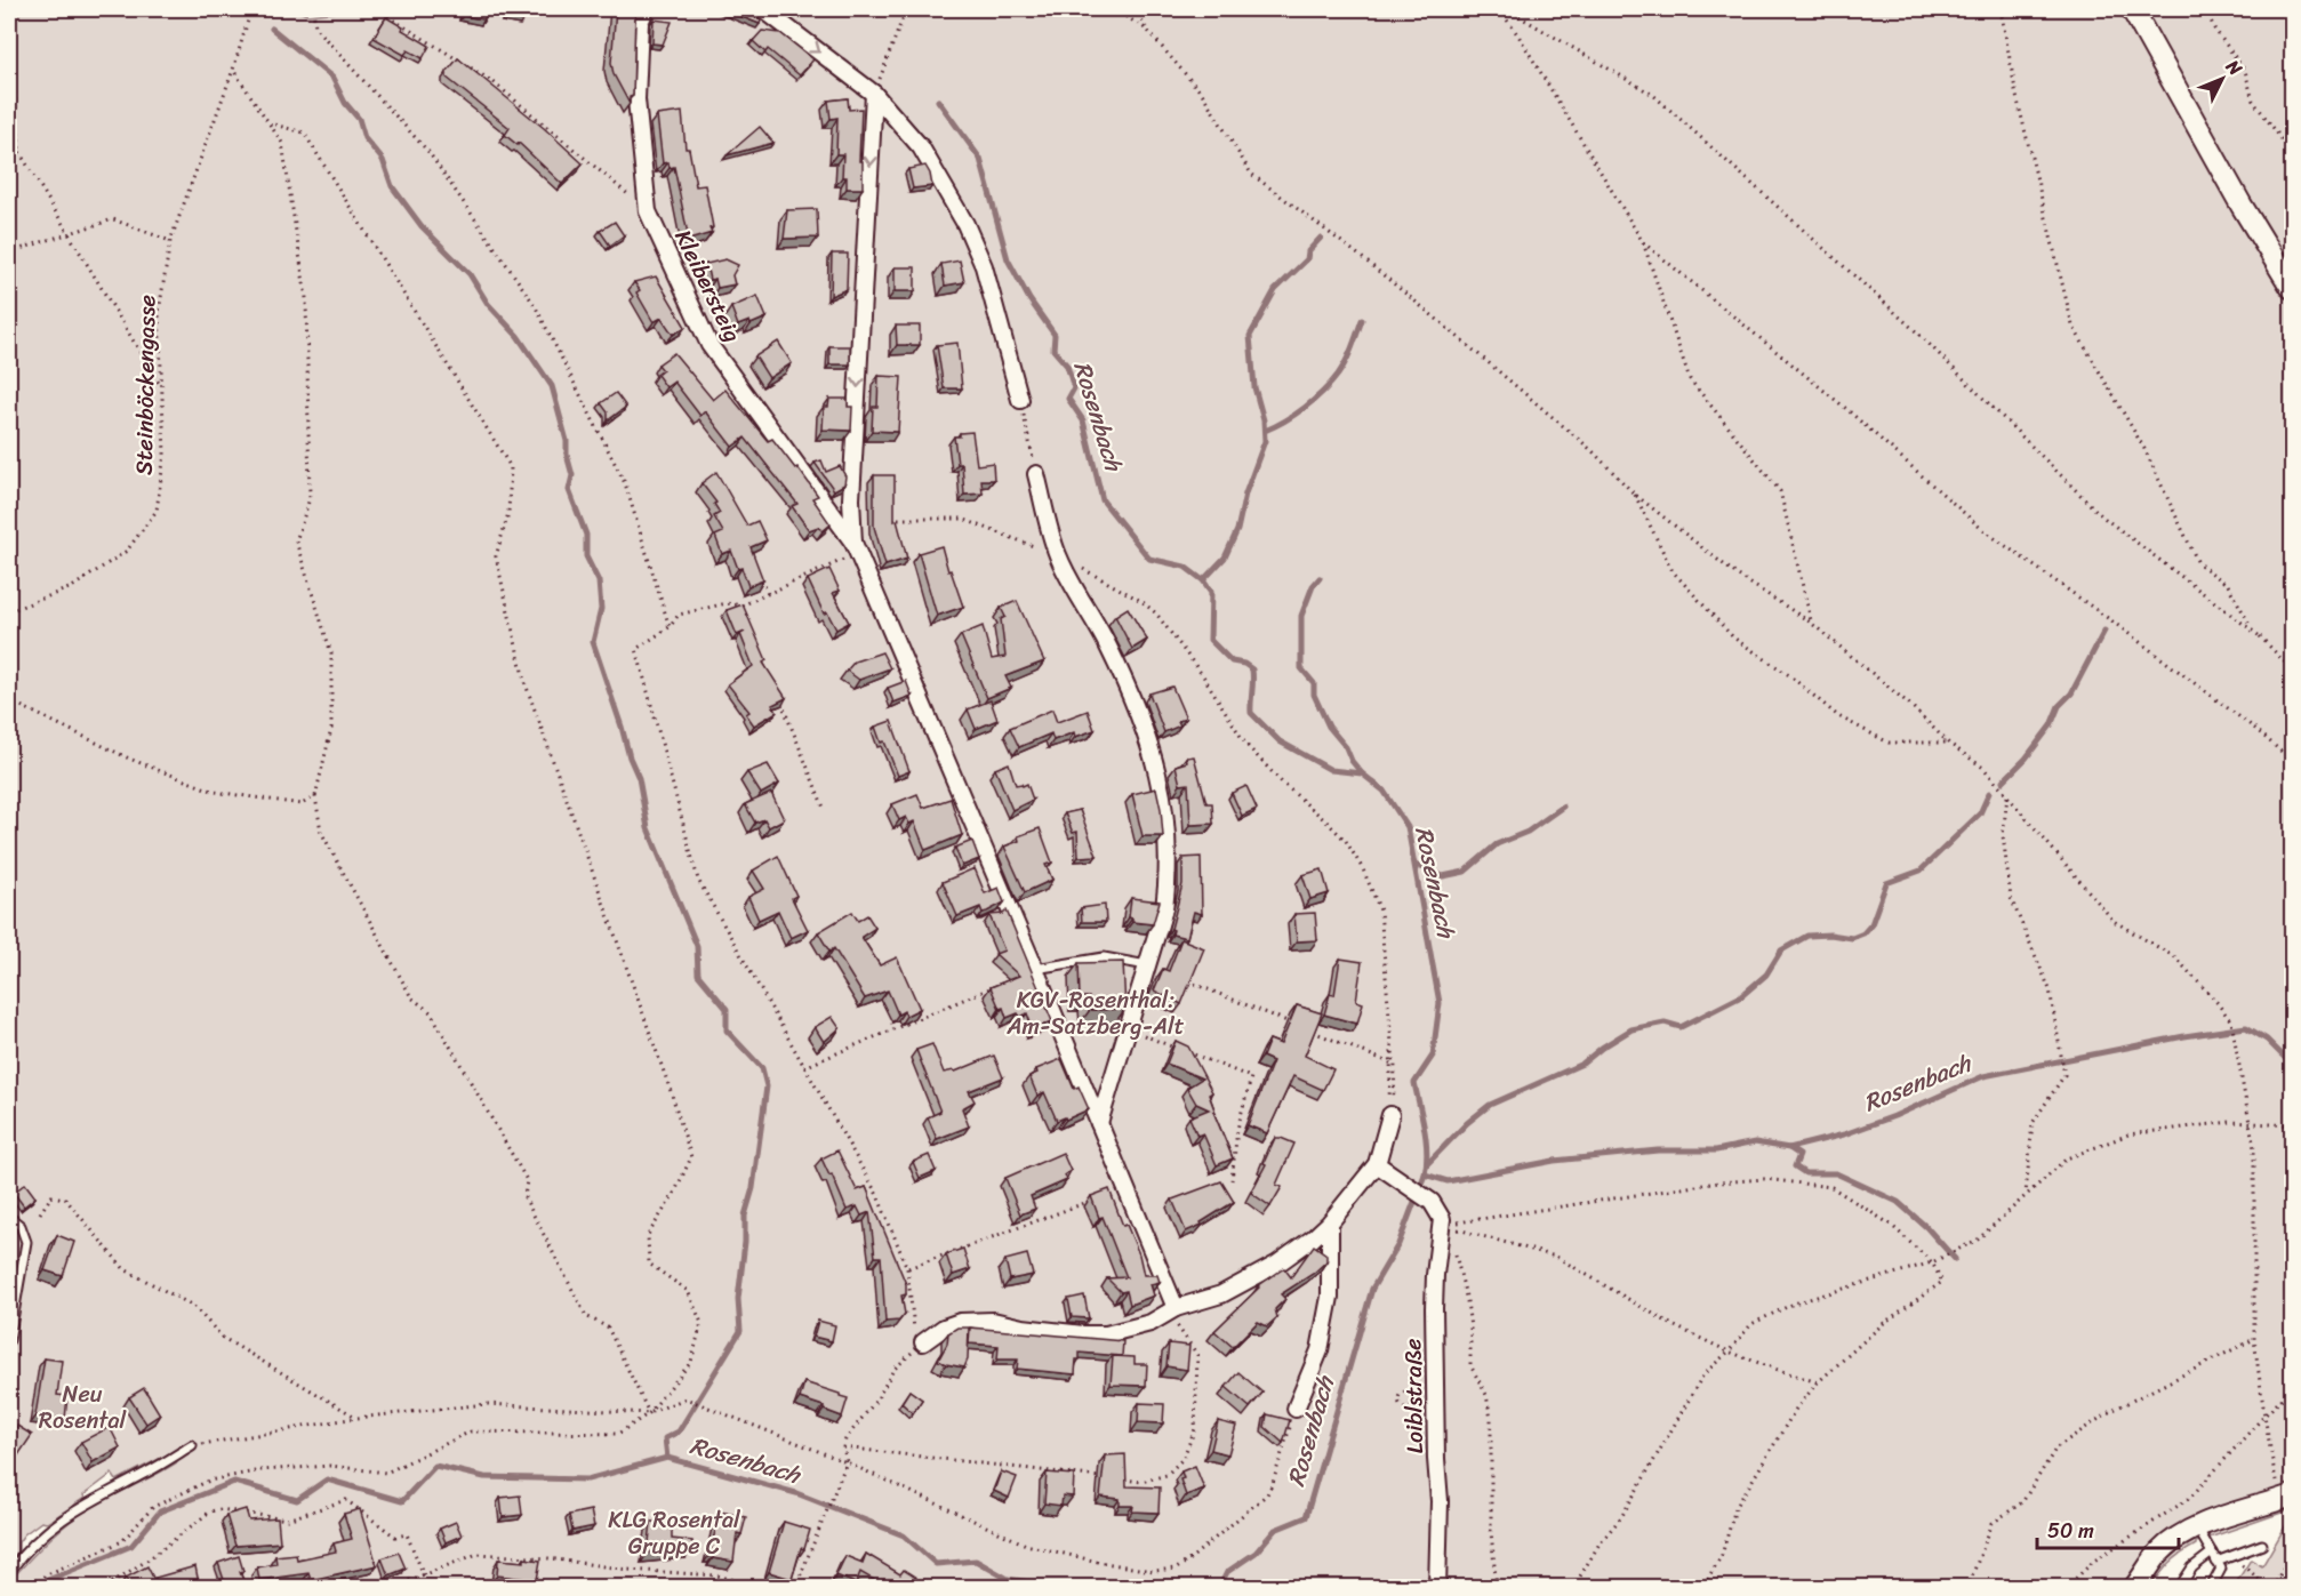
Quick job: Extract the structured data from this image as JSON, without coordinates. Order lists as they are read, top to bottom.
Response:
{
  "streets": {
    "street": ["Kleibersteig", "Loiblstraße"],
    "path": ["Steinböckengasse"]
  },
  "water": ["Rosenbach"],
  "parks": ["KGV-Rosenthal: Am-Satzberg-Alt", "Neu Rosental", "KLG Rosental Gruppe C"],
  "scale_bar": "50 m",
  "north": "top right"
}
